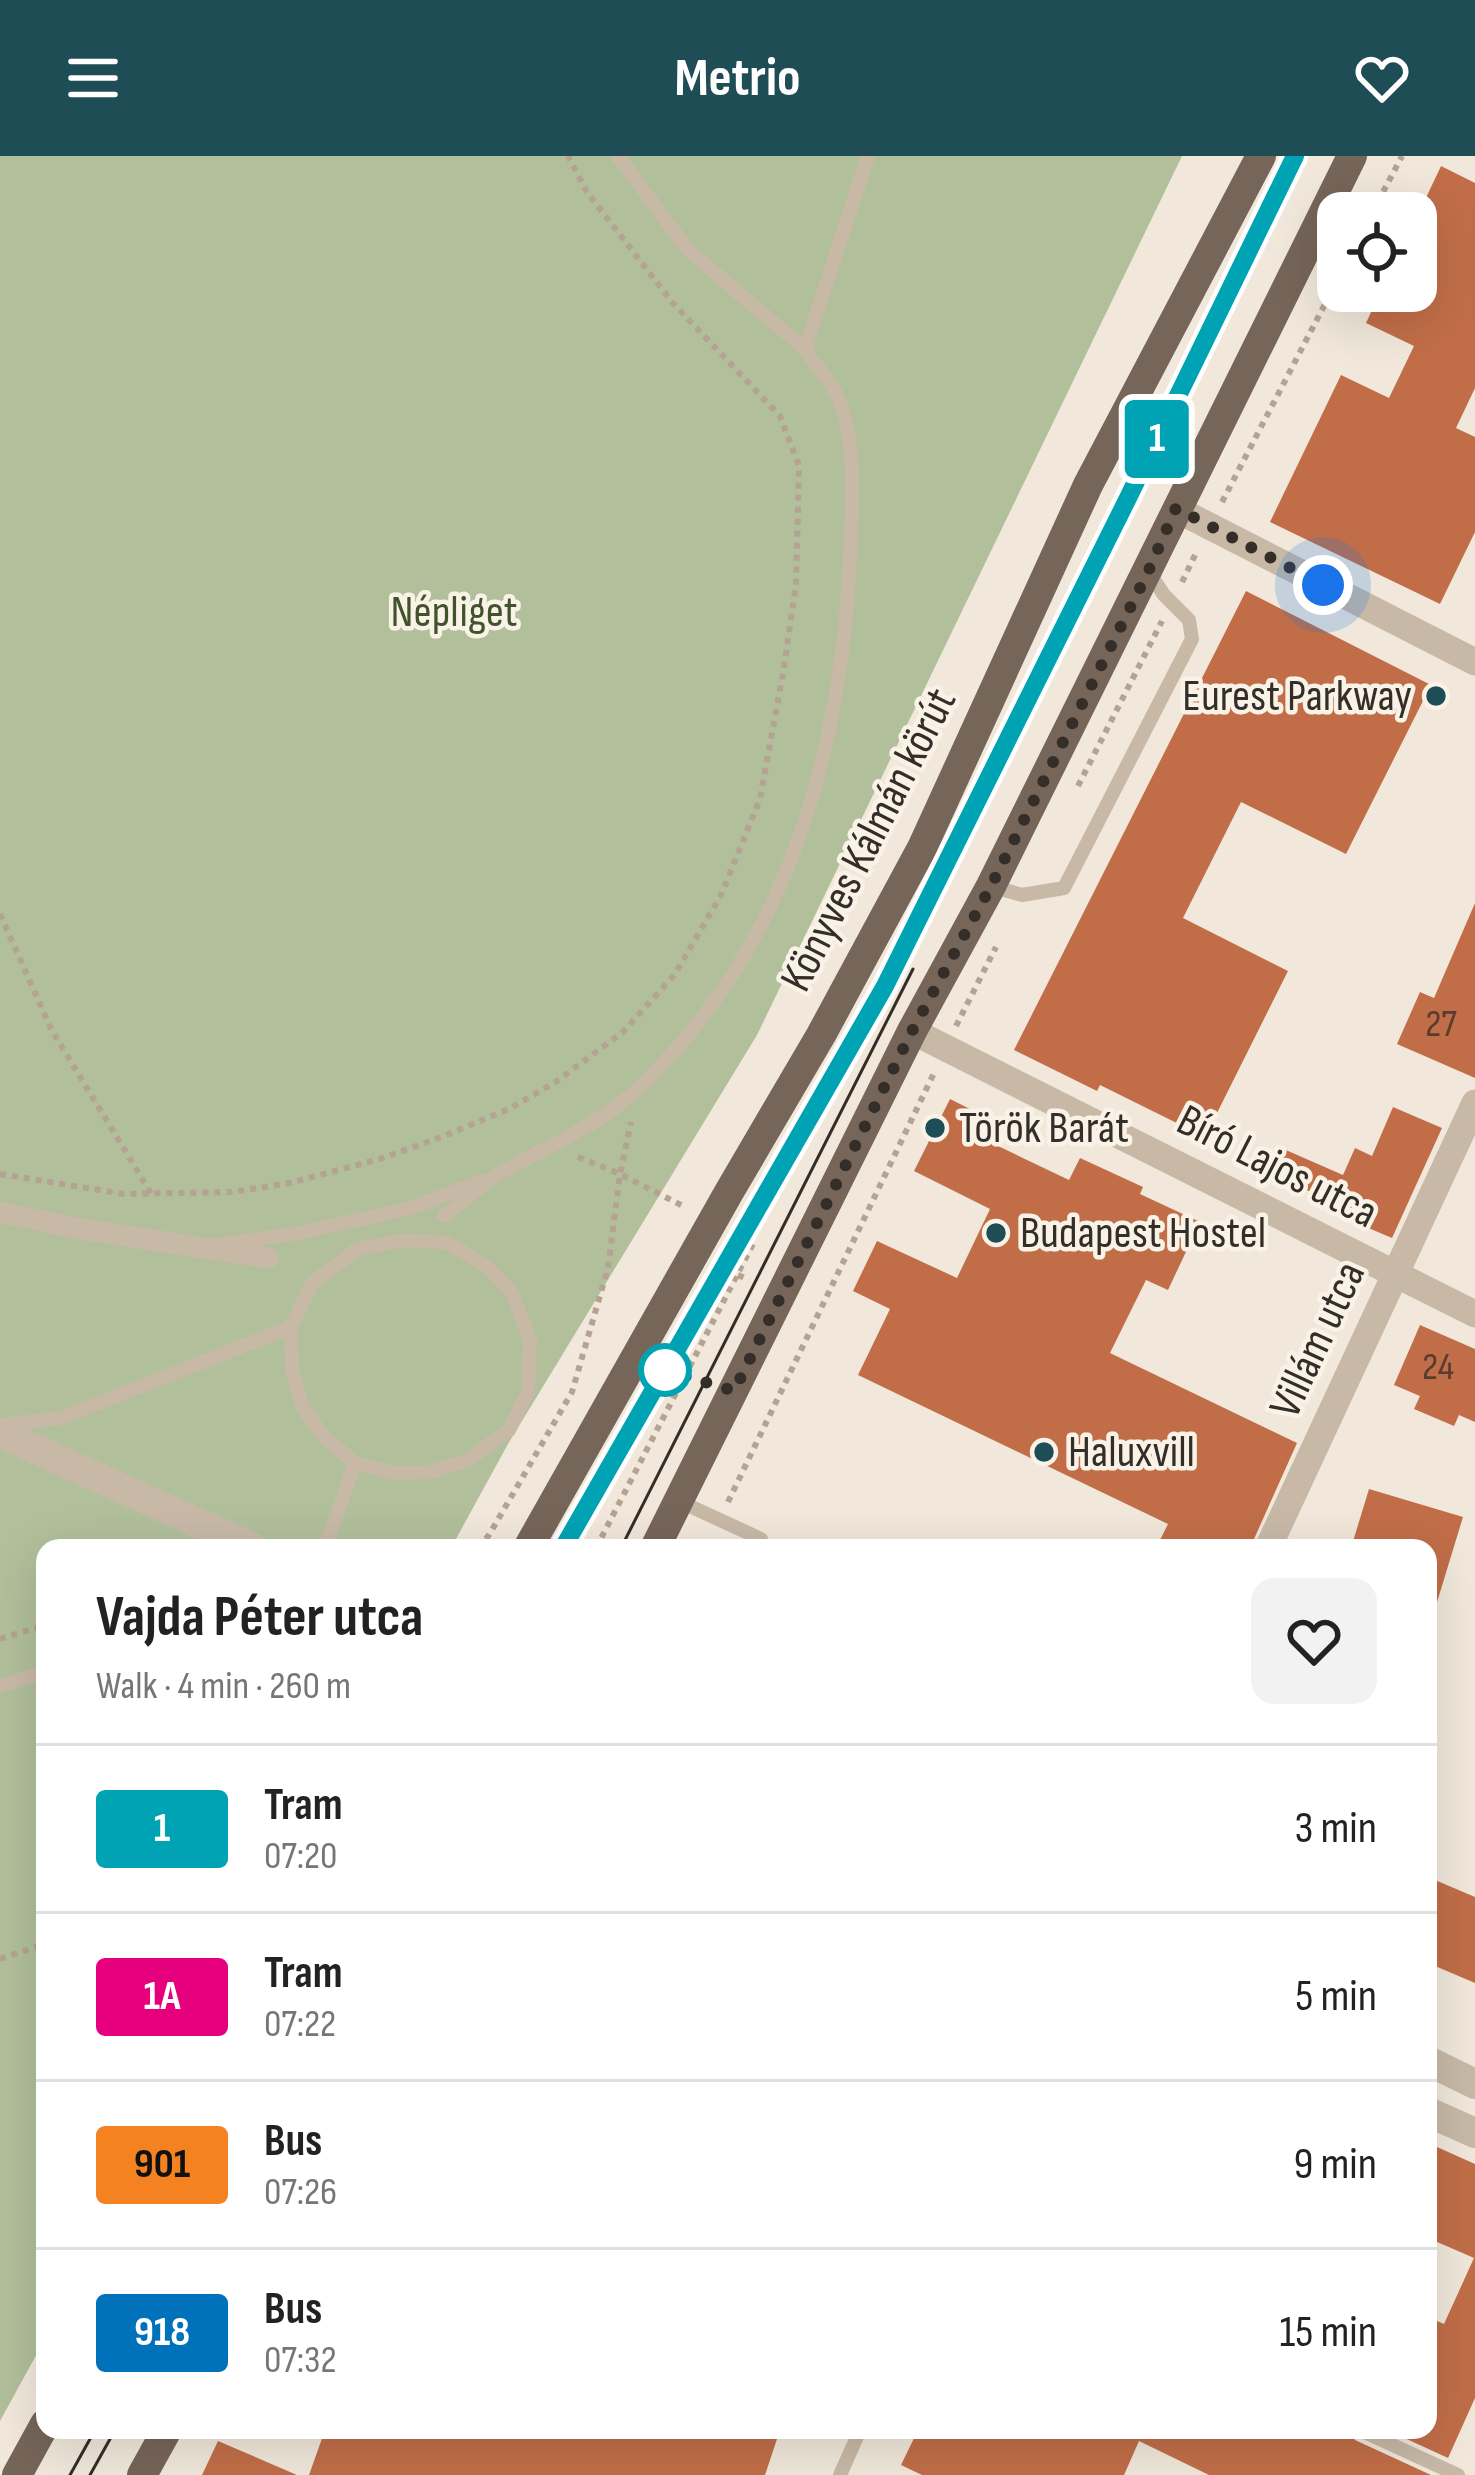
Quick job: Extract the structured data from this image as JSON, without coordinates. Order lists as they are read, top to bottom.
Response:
{
  "streets": {
    "main road": ["Könyves Kálmán körút"],
    "street": ["Bíró Lajos utca", "Villám utca"]
  },
  "crossings": [
    ["Bíró Lajos utca", "Villám utca"]
  ],
  "parks": ["Népliget"],
  "places": [
    "Eurest Parkway",
    "Török Barát",
    "Budapest Hostel",
    "Haluxvill"
  ],
  "lines": ["tram line 1"],
  "house_numbers": ["27", "24"],
  "page": {
    "header": "Metrio",
    "on_map": "1",
    "heading": ["Vajda Péter utca", "Walk · 4 min · 260 m"],
    "list": [
      {
        "mark": "1",
        "name": "Tram",
        "note": "07:20",
        "value": "3 min"
      },
      {
        "mark": "1A",
        "name": "Tram",
        "note": "07:22",
        "value": "5 min"
      },
      {
        "mark": "901",
        "name": "Bus",
        "note": "07:26",
        "value": "9 min"
      },
      {
        "mark": "918",
        "name": "Bus",
        "note": "07:32",
        "value": "15 min"
      }
    ]
  }
}
